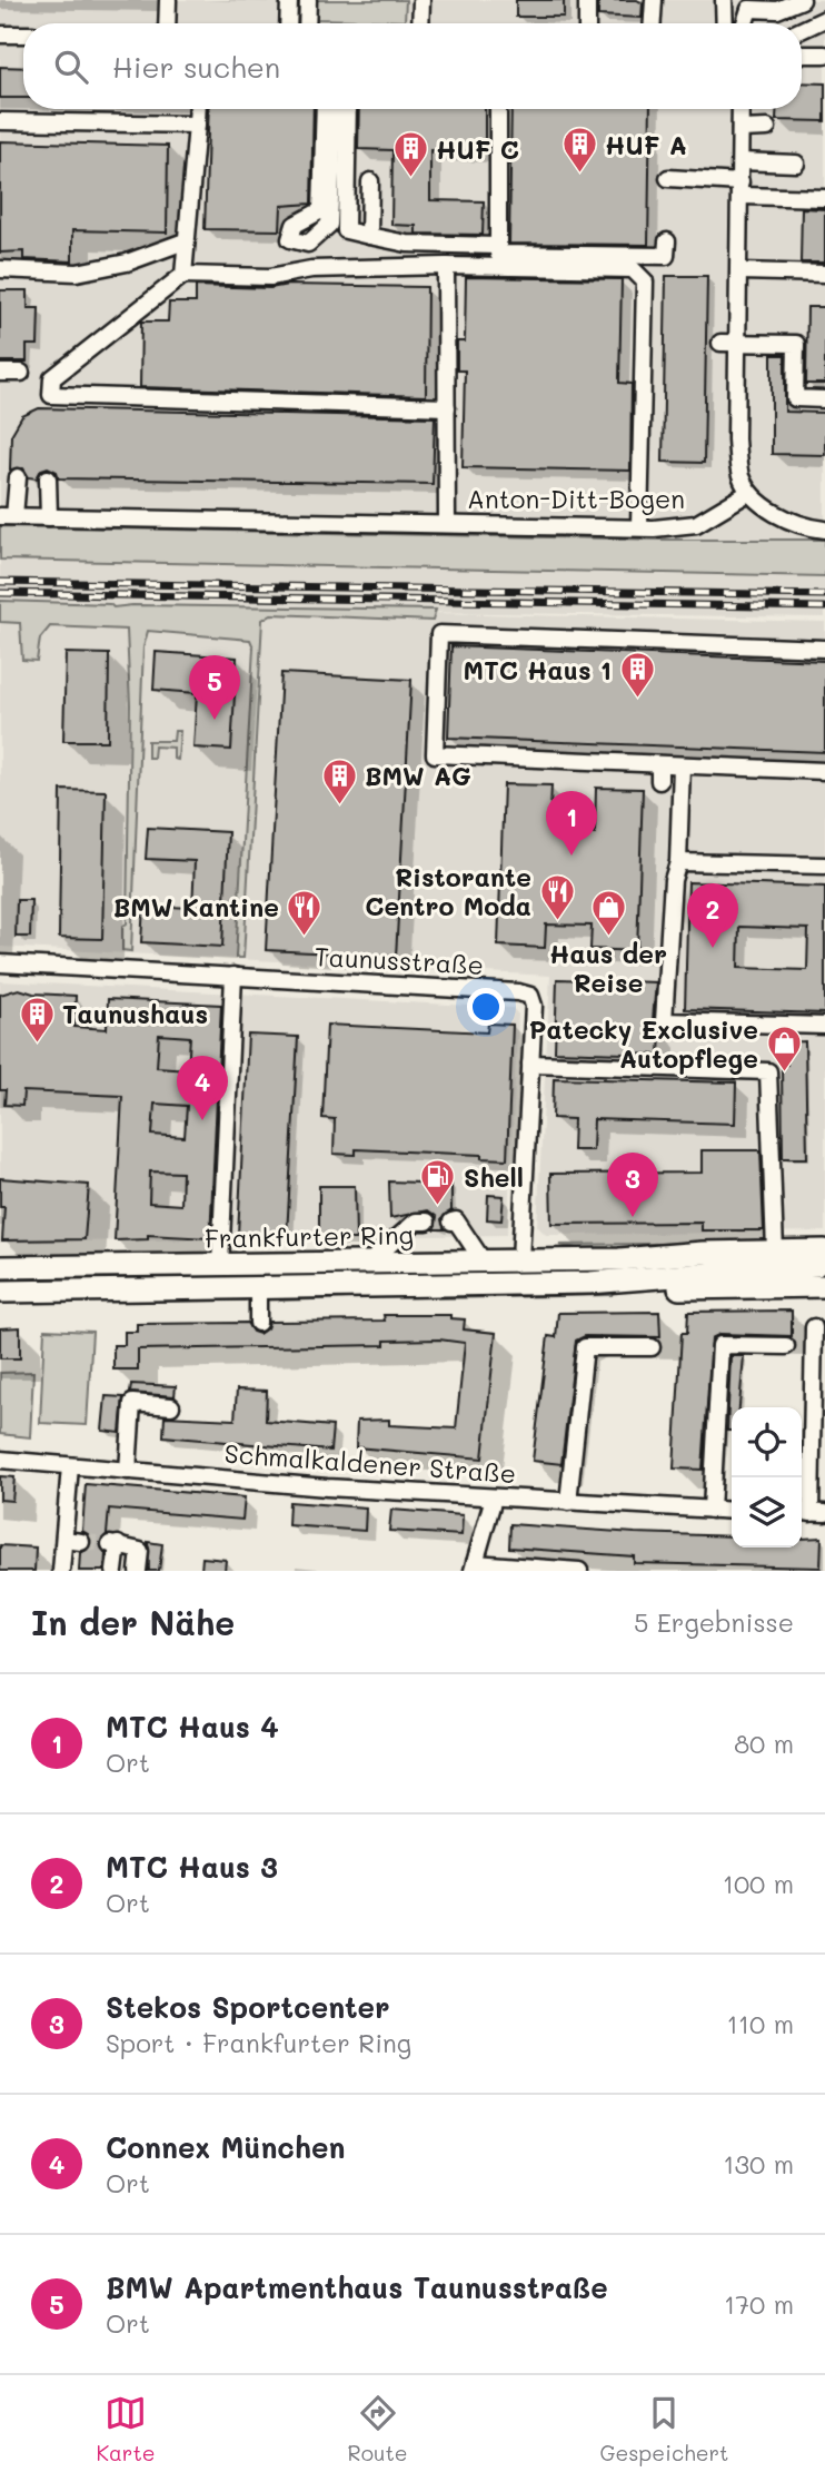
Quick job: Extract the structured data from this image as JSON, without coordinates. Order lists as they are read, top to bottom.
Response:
{
  "streets": {
    "main road": ["Frankfurter Ring"],
    "street": ["Anton-Ditt-Bogen", "Taunusstraße", "Schmalkaldener Straße"]
  },
  "crossings": [
    ["Taunusstraße", "Frankfurter Ring"]
  ],
  "places": {
    "building": [
      "HUF A",
      "HUF C",
      "MTC Haus 1",
      "BMW AG",
      "Taunushaus"
    ],
    "restaurant": ["Ristorante Centro Moda", "BMW Kantine"],
    "shop": ["Haus der Reise", "Patecky Exclusive Autopflege"],
    "fuel station": ["Shell"]
  },
  "page": {
    "search": "Hier suchen",
    "pins": [
      "5",
      "1",
      "2",
      "4",
      "3"
    ],
    "heading": ["In der Nähe", "5 Ergebnisse"],
    "list": [
      {
        "mark": "1",
        "name": "MTC Haus 4",
        "note": "Ort",
        "value": "80 m"
      },
      {
        "mark": "2",
        "name": "MTC Haus 3",
        "note": "Ort",
        "value": "100 m"
      },
      {
        "mark": "3",
        "name": "Stekos Sportcenter",
        "note": "Sport · Frankfurter Ring",
        "value": "110 m"
      },
      {
        "mark": "4",
        "name": "Connex München",
        "note": "Ort",
        "value": "130 m"
      },
      {
        "mark": "5",
        "name": "BMW Apartmenthaus Taunusstraße",
        "note": "Ort",
        "value": "170 m"
      }
    ],
    "nav": ["Karte", "Route", "Gespeichert"]
  }
}
